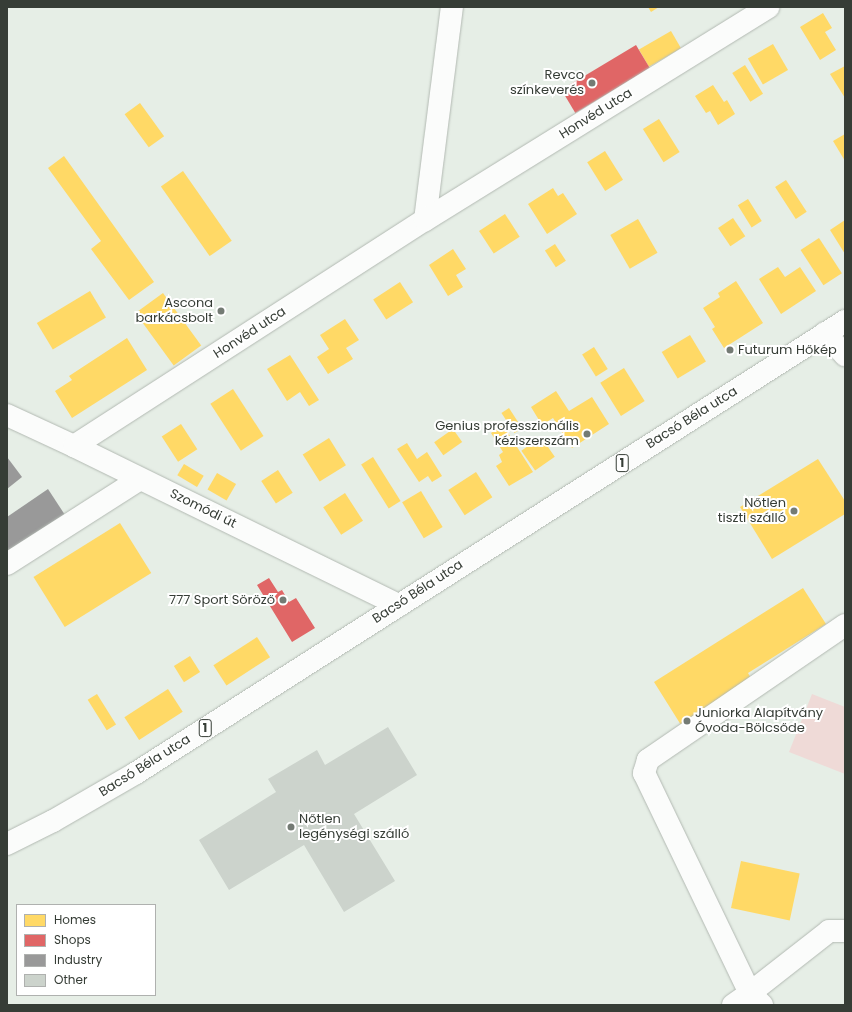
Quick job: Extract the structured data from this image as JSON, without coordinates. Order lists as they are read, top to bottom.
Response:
{
  "streets": {
    "street": [
      "Honvéd utca",
      "Bacsó Béla utca",
      "1",
      "Szomódi út"
    ]
  },
  "crossings": [
    ["Honvéd utca", "Szomódi út"],
    ["Bacsó Béla utca", "Szomódi út"]
  ],
  "places": [
    "Revco színkeverés",
    "Ascona barkácsbolt",
    "Futurum Hőkép",
    "Genius professzionális kéziszerszám",
    "Nőtlen tiszti szálló",
    "777 Sport Söröző",
    "Juniorka Alapítvány Óvoda-Bölcsőde",
    "Nőtlen legénységi szálló"
  ],
  "legend": [
    "Homes",
    "Shops",
    "Industry",
    "Other"
  ]
}
